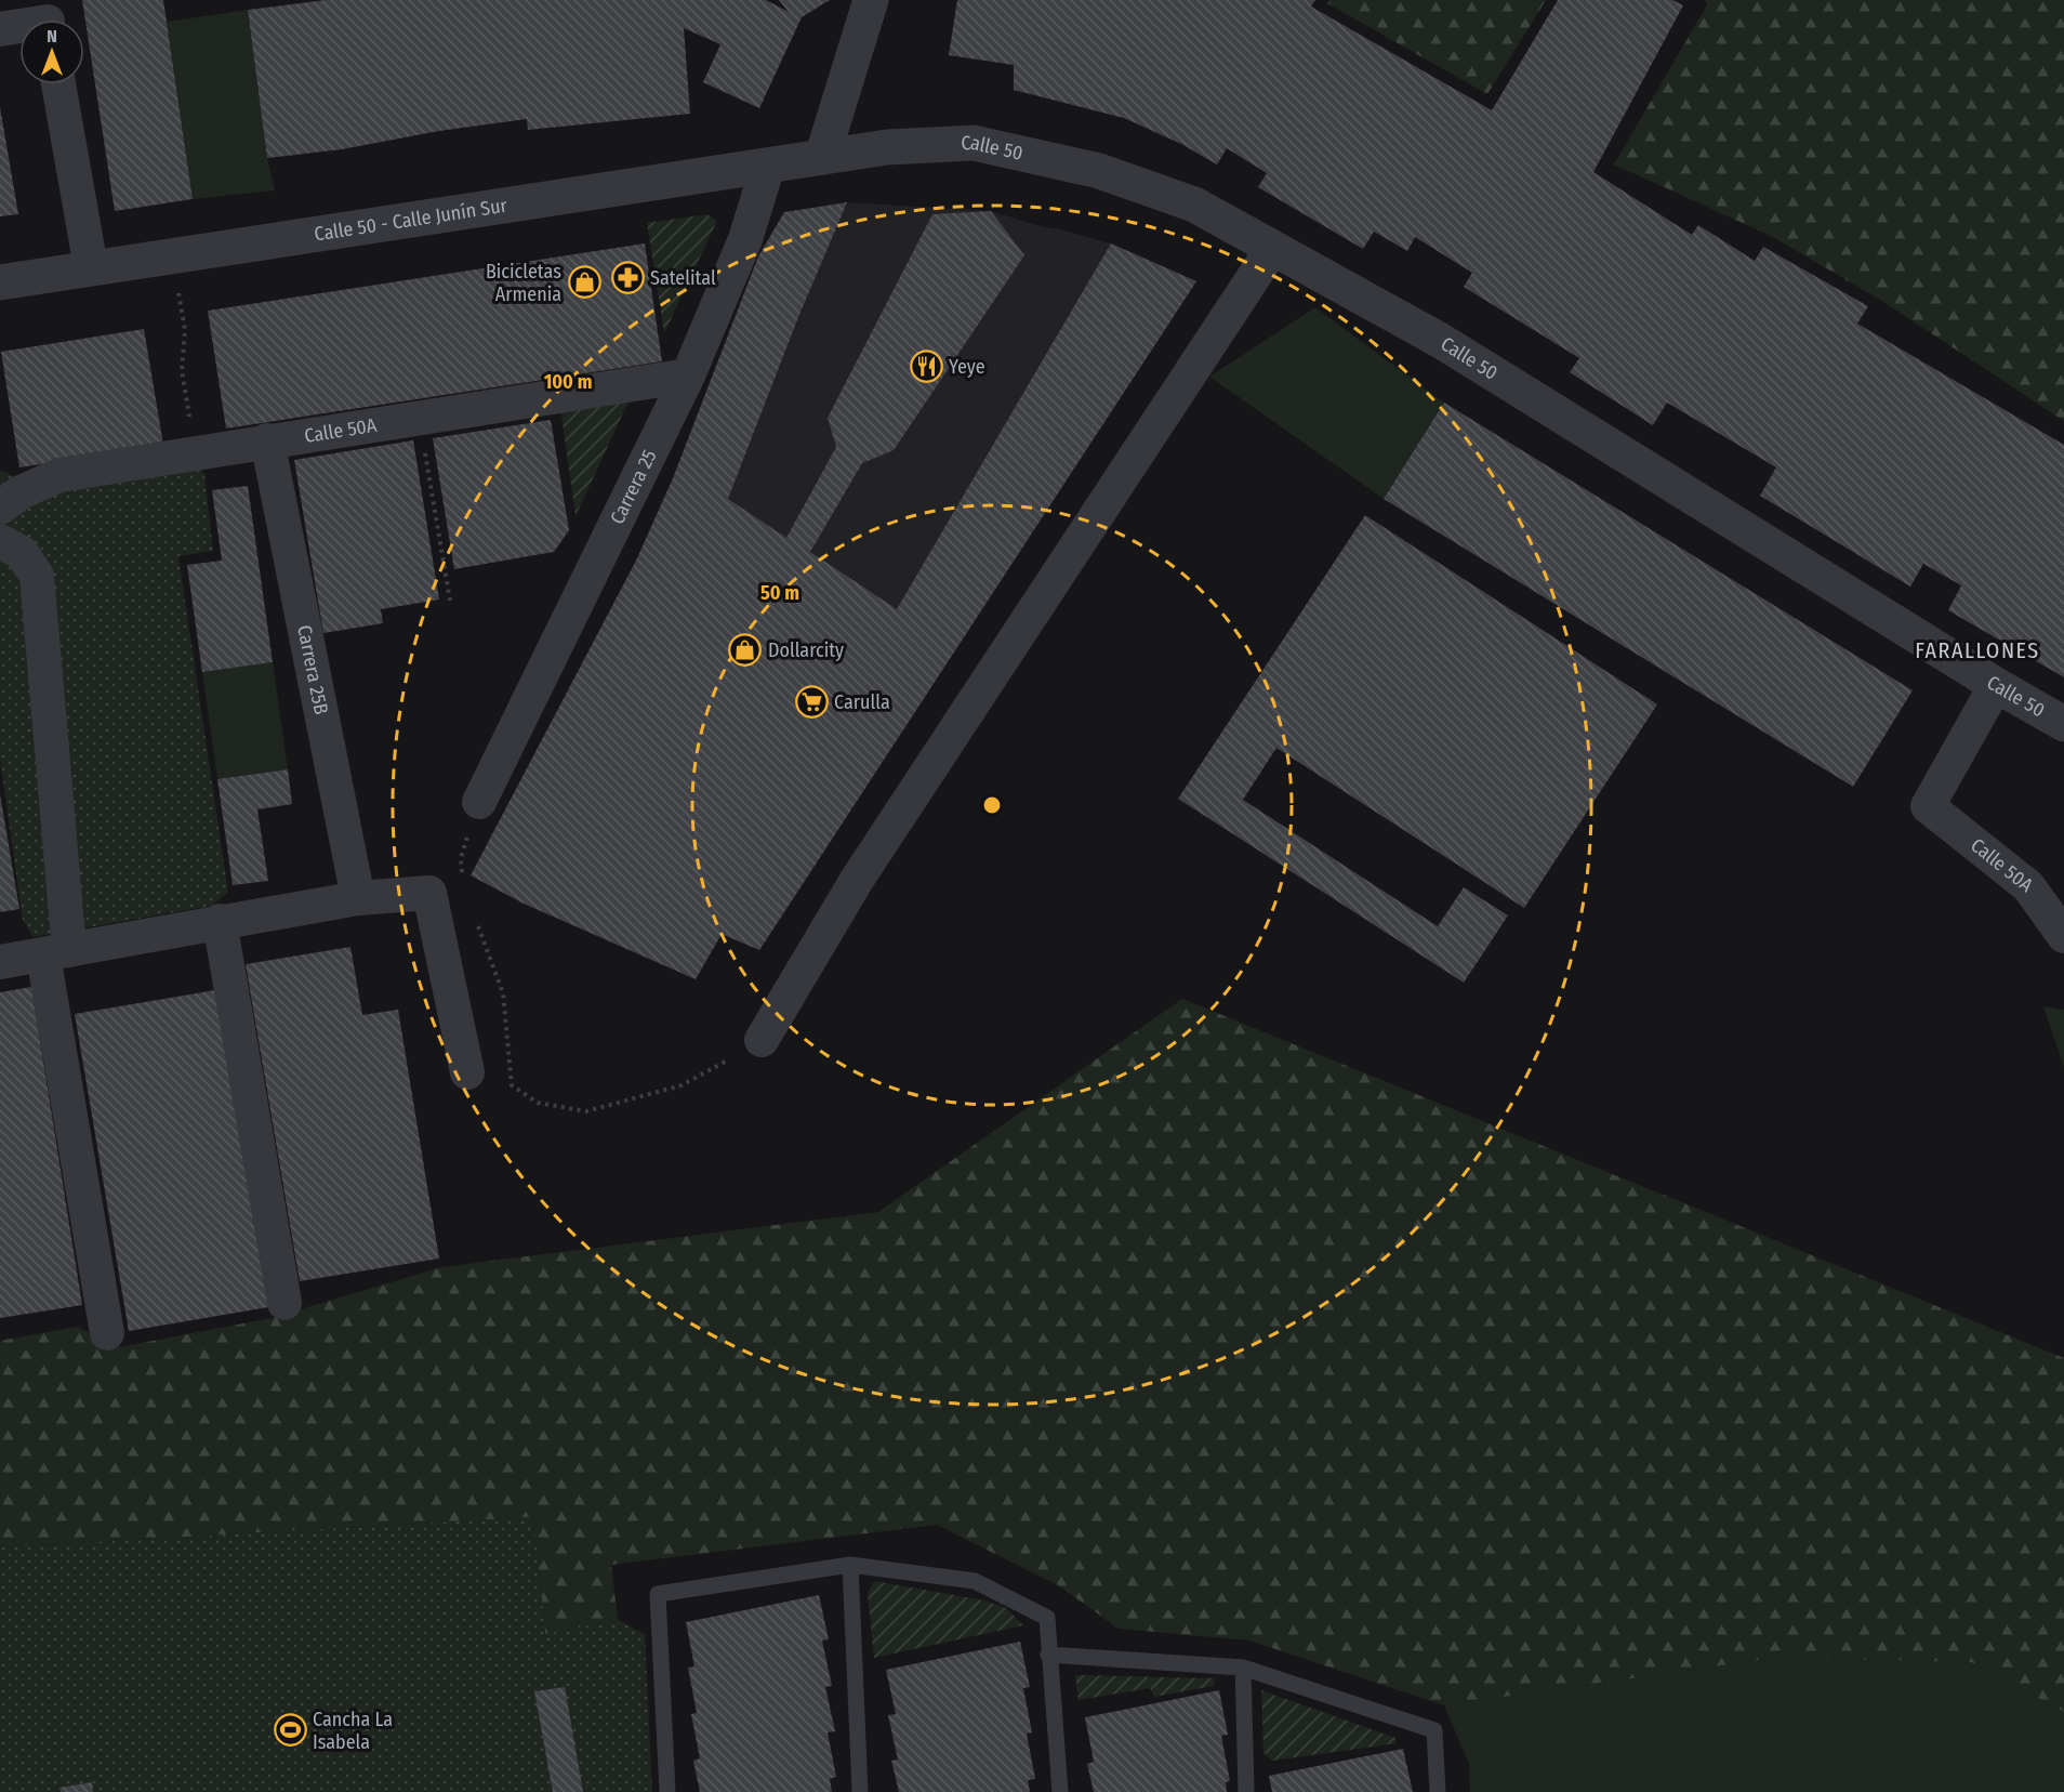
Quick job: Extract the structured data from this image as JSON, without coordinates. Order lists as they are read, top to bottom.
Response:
{
  "streets": {
    "street": [
      "Calle 50",
      "Calle 50 - Calle Junín Sur",
      "Calle 50A",
      "Carrera 25",
      "Carrera 25B"
    ]
  },
  "crossings": [
    ["Calle 50", "Calle 50 - Calle Junín Sur"],
    ["Calle 50", "Calle 50A"],
    ["Calle 50 - Calle Junín Sur", "Carrera 25"],
    ["Calle 50A", "Carrera 25"],
    ["Calle 50A", "Carrera 25B"]
  ],
  "districts": ["FARALLONES"],
  "places": {
    "pharmacy": ["Satelital"],
    "shop": ["Bicicletas Armenia", "Dollarcity"],
    "restaurant": ["Yeye"],
    "supermarket": ["Carulla"],
    "sports": ["Cancha La Isabela"]
  },
  "north": "top",
  "rings": ["100 m", "50 m"]
}
